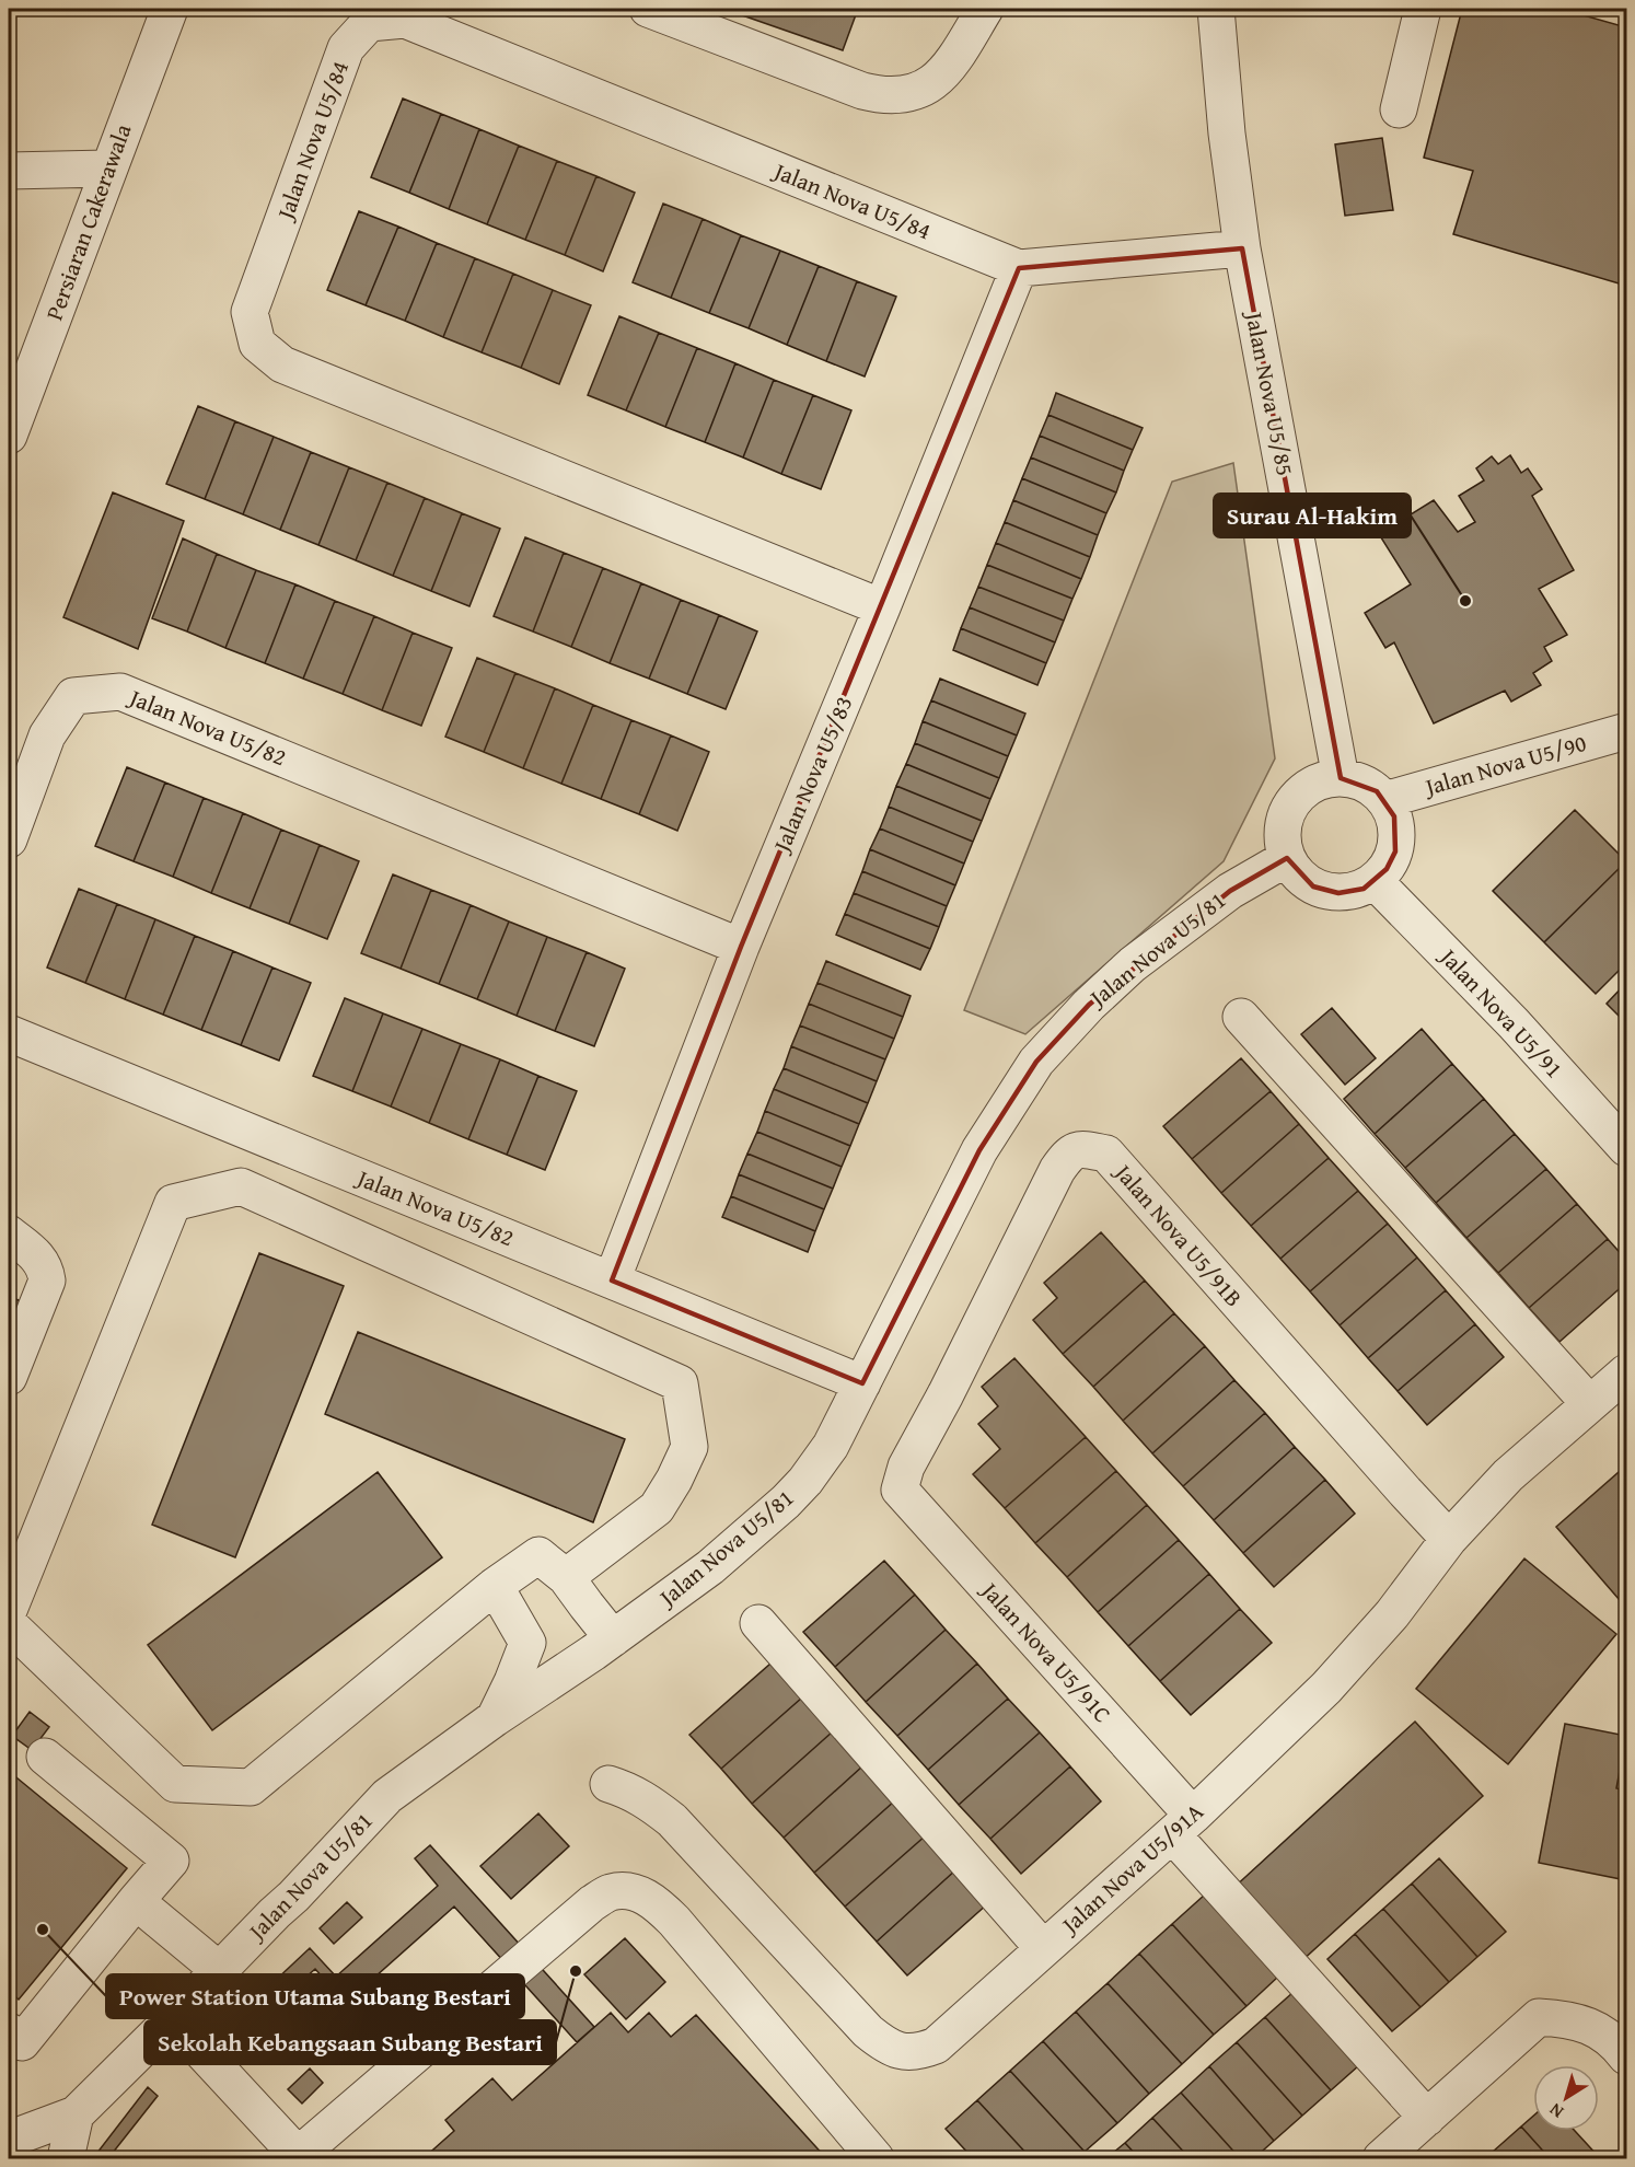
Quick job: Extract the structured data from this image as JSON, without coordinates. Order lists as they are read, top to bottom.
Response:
{
  "streets": {
    "street": [
      "Jalan Nova U5/84",
      "Persiaran Cakerawala",
      "Jalan Nova U5/85",
      "Jalan Nova U5/82",
      "Jalan Nova U5/90",
      "Jalan Nova U5/83",
      "Jalan Nova U5/81",
      "Jalan Nova U5/91",
      "Jalan Nova U5/91B",
      "Jalan Nova U5/91C",
      "Jalan Nova U5/91A"
    ]
  },
  "crossings": [
    ["Jalan Nova U5/84", "Jalan Nova U5/85"],
    ["Jalan Nova U5/84", "Jalan Nova U5/83"],
    ["Jalan Nova U5/85", "Jalan Nova U5/90"],
    ["Jalan Nova U5/85", "Jalan Nova U5/81"],
    ["Jalan Nova U5/85", "Jalan Nova U5/91"],
    ["Jalan Nova U5/82", "Jalan Nova U5/83"],
    ["Jalan Nova U5/82", "Jalan Nova U5/81"],
    ["Jalan Nova U5/90", "Jalan Nova U5/81"],
    ["Jalan Nova U5/90", "Jalan Nova U5/91"],
    ["Jalan Nova U5/81", "Jalan Nova U5/91"],
    ["Jalan Nova U5/91B", "Jalan Nova U5/91C"],
    ["Jalan Nova U5/91B", "Jalan Nova U5/91A"],
    ["Jalan Nova U5/91C", "Jalan Nova U5/91A"]
  ],
  "places": ["Surau Al-Hakim", "Power Station Utama Subang Bestari", "Sekolah Kebangsaan Subang Bestari"],
  "north": "bottom left"
}
